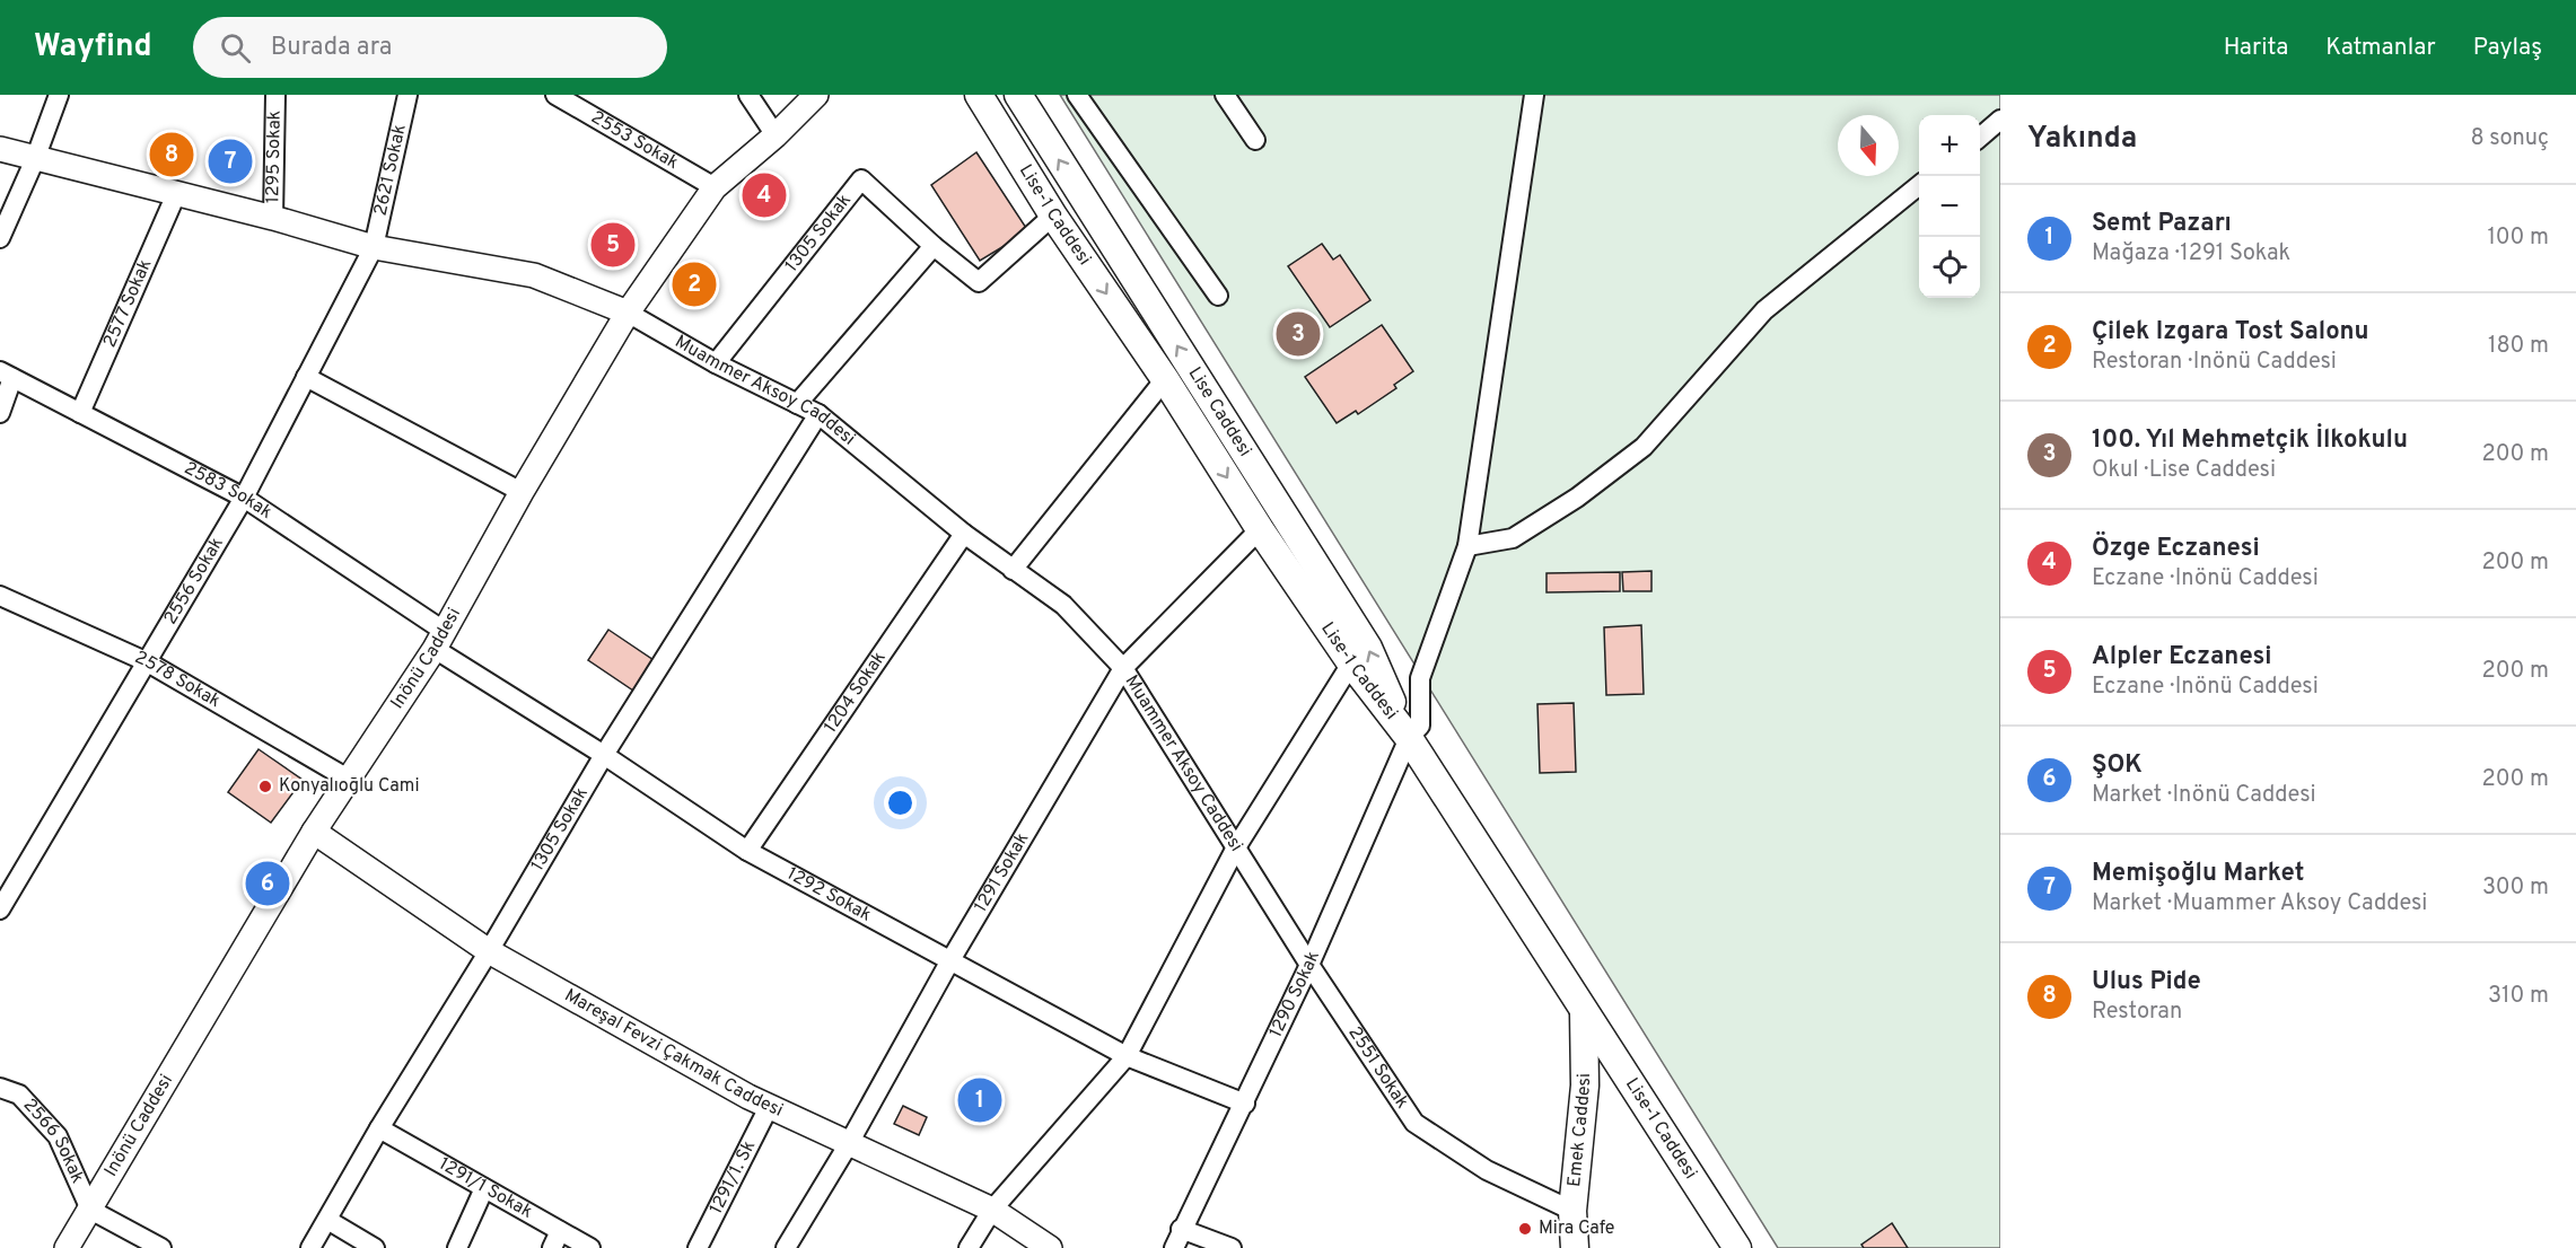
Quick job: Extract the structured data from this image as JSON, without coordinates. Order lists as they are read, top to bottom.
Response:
{
  "streets": {
    "main road": ["Lise-1 Caddesi", "Lise Caddesi", "Emek Caddesi"],
    "street": [
      "2553 Sokak",
      "1295 Sokak",
      "2621 Sokak",
      "1305 Sokak",
      "2577 Sokak",
      "Muammer Aksoy Caddesi",
      "2583 Sokak",
      "2556 Sokak",
      "Inönü Caddesi",
      "2578 Sokak",
      "1204 Sokak",
      "1291 Sokak",
      "1292 Sokak",
      "1290 Sokak",
      "Mareşal Fevzi Çakmak Caddesi",
      "2551 Sokak",
      "2566 Sokak",
      "1291/1. Sk",
      "1291/1 Sokak"
    ]
  },
  "crossings": [
    ["2553 Sokak", "Inönü Caddesi"],
    ["1295 Sokak", "Muammer Aksoy Caddesi"],
    ["2621 Sokak", "Muammer Aksoy Caddesi"],
    ["2621 Sokak", "2556 Sokak"],
    ["Lise-1 Caddesi", "1305 Sokak"],
    ["Lise-1 Caddesi", "Lise Caddesi"],
    ["Lise-1 Caddesi", "1291 Sokak"],
    ["Lise-1 Caddesi", "1290 Sokak"],
    ["Lise-1 Caddesi", "Emek Caddesi"],
    ["1305 Sokak", "Muammer Aksoy Caddesi"],
    ["1305 Sokak", "1292 Sokak"],
    ["1305 Sokak", "Mareşal Fevzi Çakmak Caddesi"],
    ["1305 Sokak", "1291/1 Sokak"],
    ["2577 Sokak", "Muammer Aksoy Caddesi"],
    ["2577 Sokak", "2583 Sokak"],
    ["Muammer Aksoy Caddesi", "2556 Sokak"],
    ["Muammer Aksoy Caddesi", "Inönü Caddesi"],
    ["Muammer Aksoy Caddesi", "1204 Sokak"],
    ["Muammer Aksoy Caddesi", "1291 Sokak"],
    ["Muammer Aksoy Caddesi", "1290 Sokak"],
    ["Muammer Aksoy Caddesi", "2551 Sokak"],
    ["Lise Caddesi", "1290 Sokak"],
    ["2583 Sokak", "2556 Sokak"],
    ["2583 Sokak", "Inönü Caddesi"],
    ["2583 Sokak", "1292 Sokak"],
    ["2556 Sokak", "2578 Sokak"],
    ["Inönü Caddesi", "2578 Sokak"],
    ["Inönü Caddesi", "1292 Sokak"],
    ["Inönü Caddesi", "Mareşal Fevzi Çakmak Caddesi"],
    ["Inönü Caddesi", "2566 Sokak"],
    ["1204 Sokak", "1292 Sokak"],
    ["1291 Sokak", "1292 Sokak"],
    ["1291 Sokak", "Mareşal Fevzi Çakmak Caddesi"],
    ["1292 Sokak", "1290 Sokak"],
    ["1290 Sokak", "2551 Sokak"],
    ["Mareşal Fevzi Çakmak Caddesi", "1291/1. Sk"],
    ["2551 Sokak", "Emek Caddesi"]
  ],
  "one_way": ["Lise Caddesi"],
  "places": ["Konyalıoğlu Cami", "Mira Cafe"],
  "north": "bottom",
  "page": {
    "header": "Wayfind",
    "search": "Burada ara",
    "nav": ["Harita", "Katmanlar", "Paylaş"],
    "heading": ["Yakında", "8 sonuç"],
    "map_buttons": ["+", "−"],
    "pins": [
      "8",
      "7",
      "4",
      "5",
      "2",
      "3",
      "6",
      "1"
    ],
    "list": [
      {
        "mark": "1",
        "name": "Semt Pazarı",
        "note": "Mağaza · 1291 Sokak",
        "value": "100 m"
      },
      {
        "mark": "2",
        "name": "Çilek Izgara Tost Salonu",
        "note": "Restoran · Inönü Caddesi",
        "value": "180 m"
      },
      {
        "mark": "3",
        "name": "100. Yıl Mehmetçik İlkokulu",
        "note": "Okul · Lise Caddesi",
        "value": "200 m"
      },
      {
        "mark": "4",
        "name": "Özge Eczanesi",
        "note": "Eczane · Inönü Caddesi",
        "value": "200 m"
      },
      {
        "mark": "5",
        "name": "Alpler Eczanesi",
        "note": "Eczane · Inönü Caddesi",
        "value": "200 m"
      },
      {
        "mark": "6",
        "name": "ŞOK",
        "note": "Market · Inönü Caddesi",
        "value": "200 m"
      },
      {
        "mark": "7",
        "name": "Memişoğlu Market",
        "note": "Market · Muammer Aksoy Caddesi",
        "value": "300 m"
      },
      {
        "mark": "8",
        "name": "Ulus Pide",
        "note": "Restoran",
        "value": "310 m"
      }
    ]
  }
}
